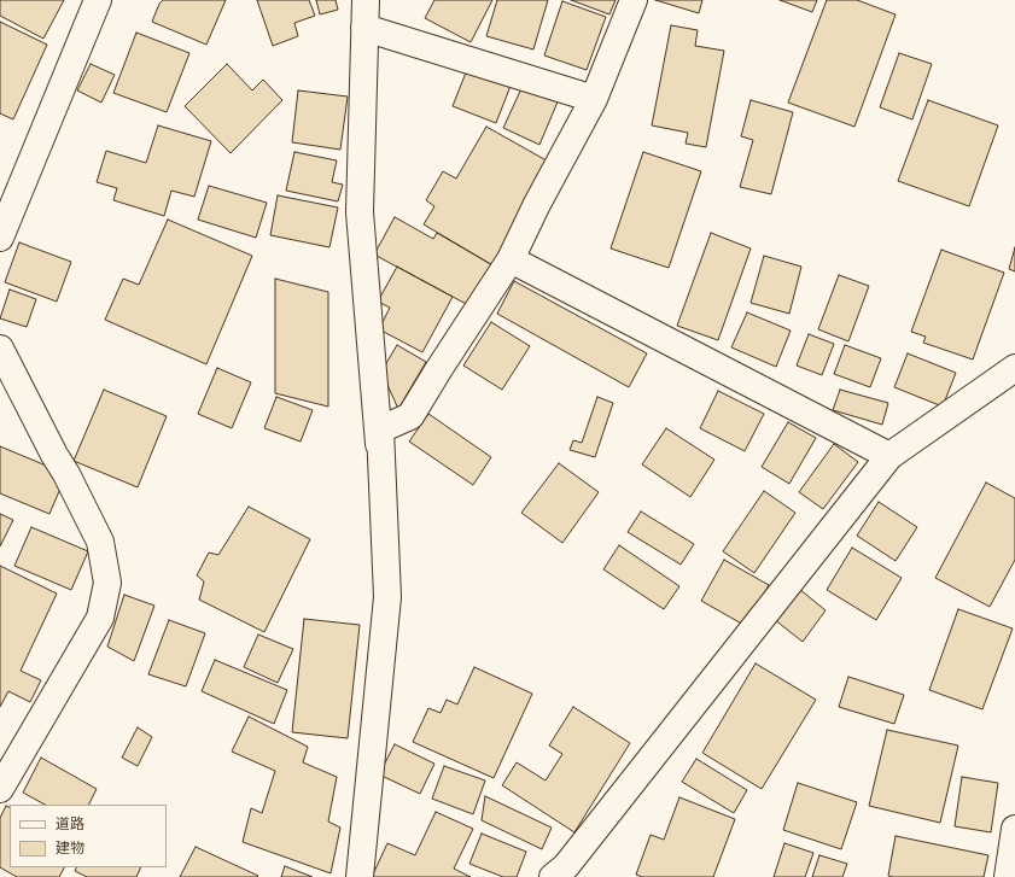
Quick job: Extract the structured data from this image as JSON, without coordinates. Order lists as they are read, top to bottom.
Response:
{
  "legend": ["道路", "建物"]
}
